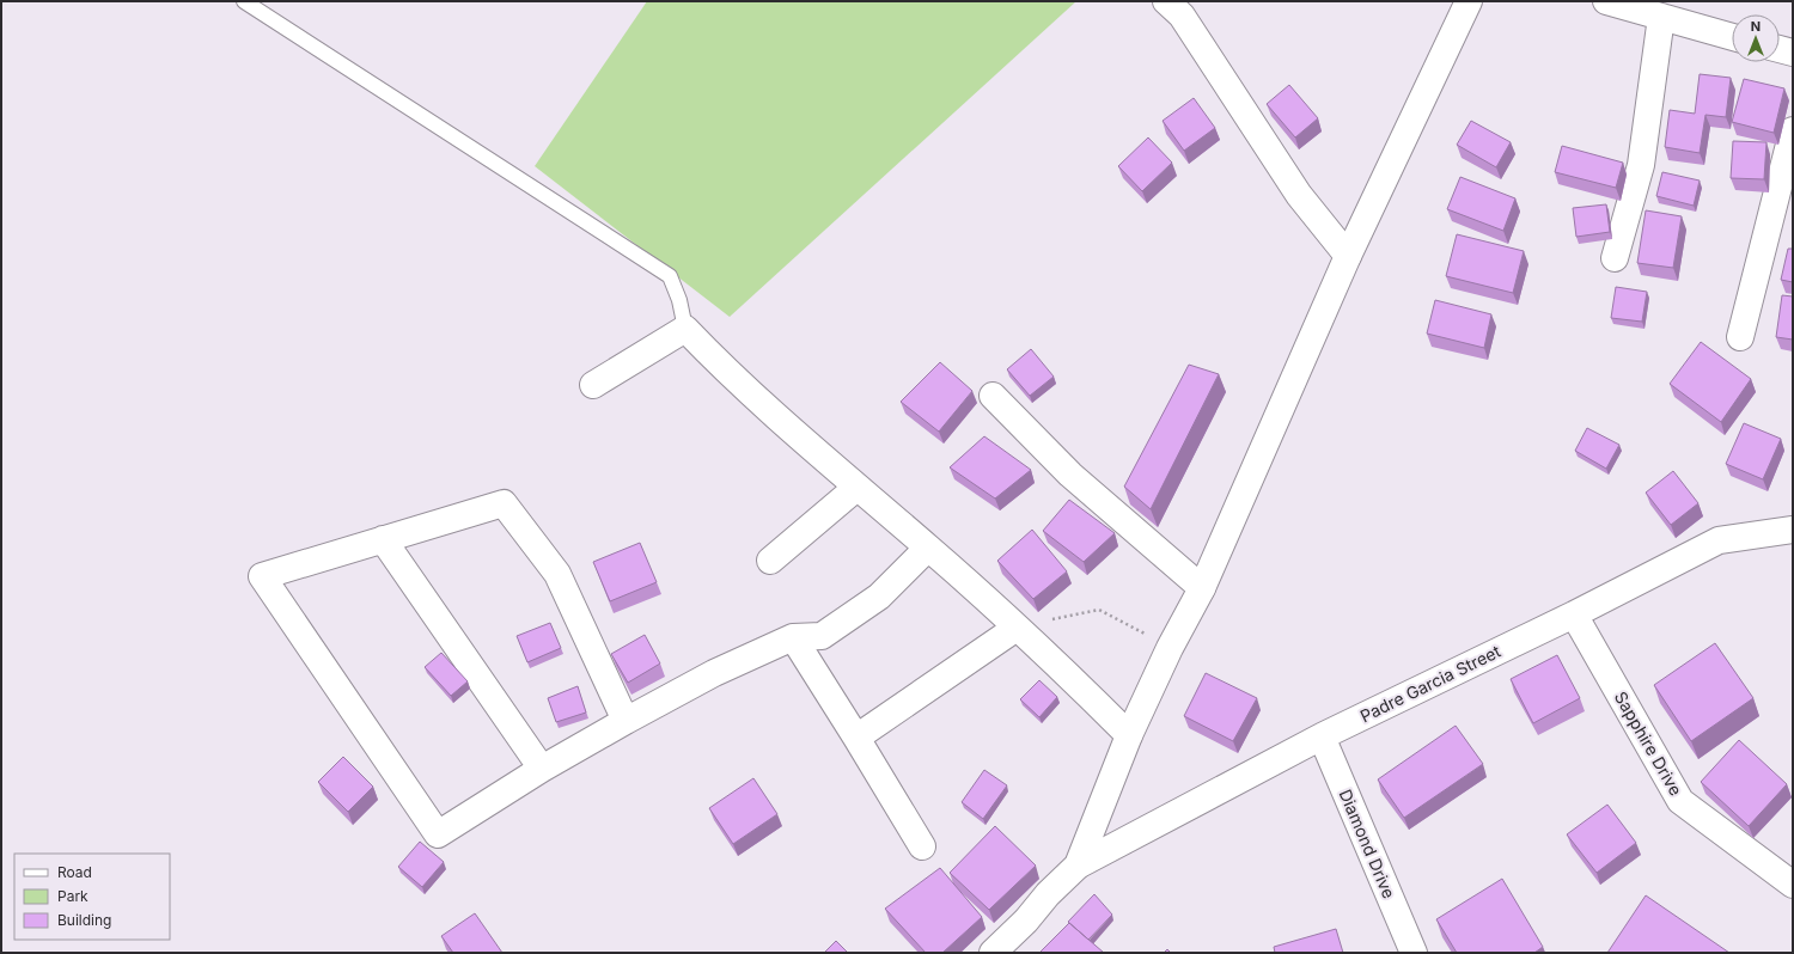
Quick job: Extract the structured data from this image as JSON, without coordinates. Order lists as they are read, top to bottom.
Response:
{
  "streets": {
    "street": ["Padre Garcia Street", "Sapphire Drive", "Diamond Drive"]
  },
  "crossings": [
    ["Padre Garcia Street", "Sapphire Drive"],
    ["Padre Garcia Street", "Diamond Drive"]
  ],
  "legend": ["Road", "Park", "Building"],
  "north": "top"
}
